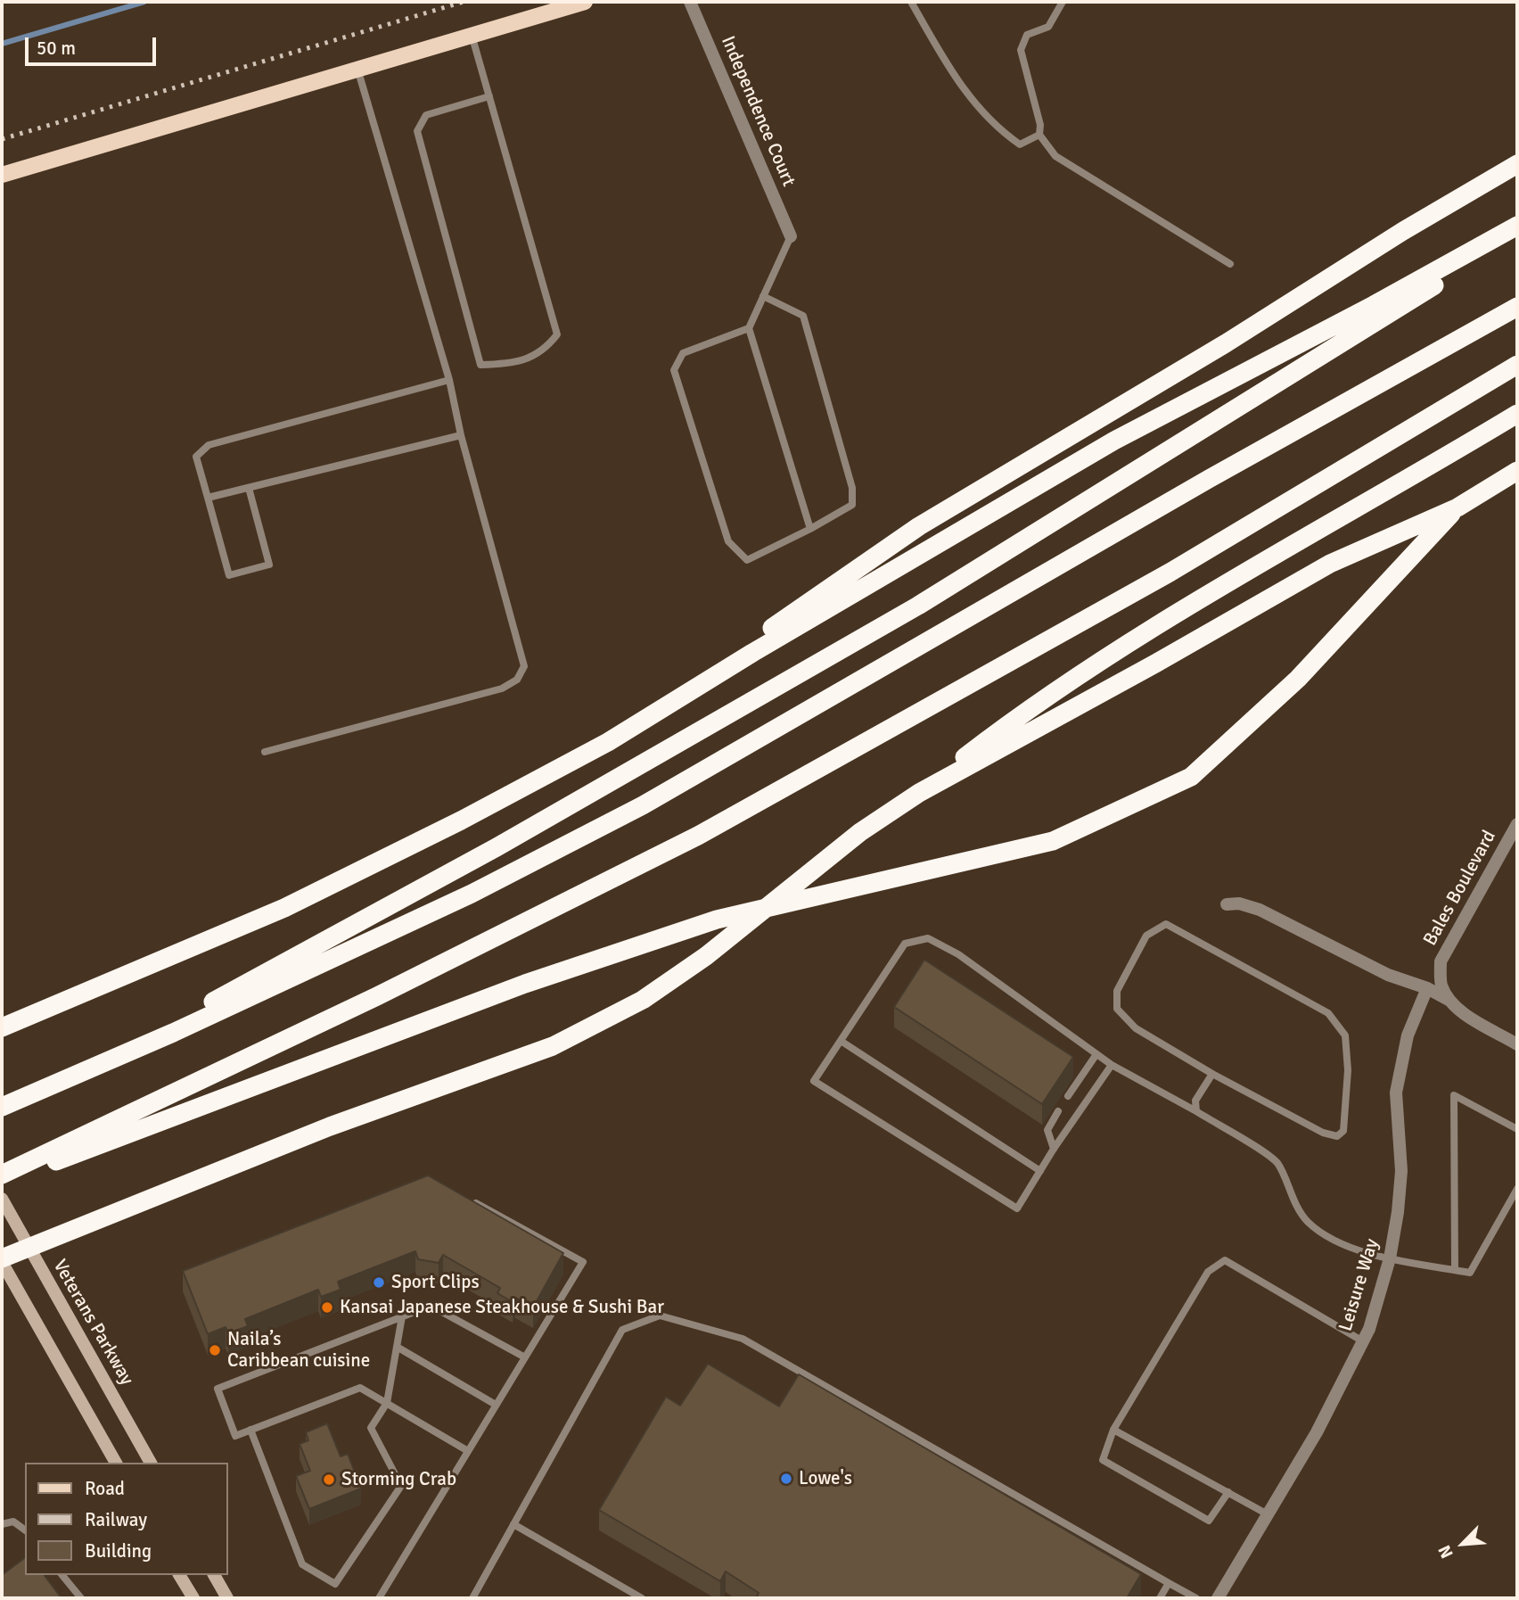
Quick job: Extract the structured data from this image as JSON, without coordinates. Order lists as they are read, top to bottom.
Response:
{
  "streets": {
    "main road": ["Veterans Parkway"],
    "street": ["Independence Court", "Bales Boulevard", "Leisure Way"]
  },
  "places": [
    "Sport Clips",
    "Kansai Japanese Steakhouse & Sushi Bar",
    "Naila’s Caribbean cuisine",
    "Lowe's",
    "Storming Crab"
  ],
  "legend": ["Road", "Railway", "Building"],
  "scale_bar": "50 m",
  "north": "bottom left"
}
